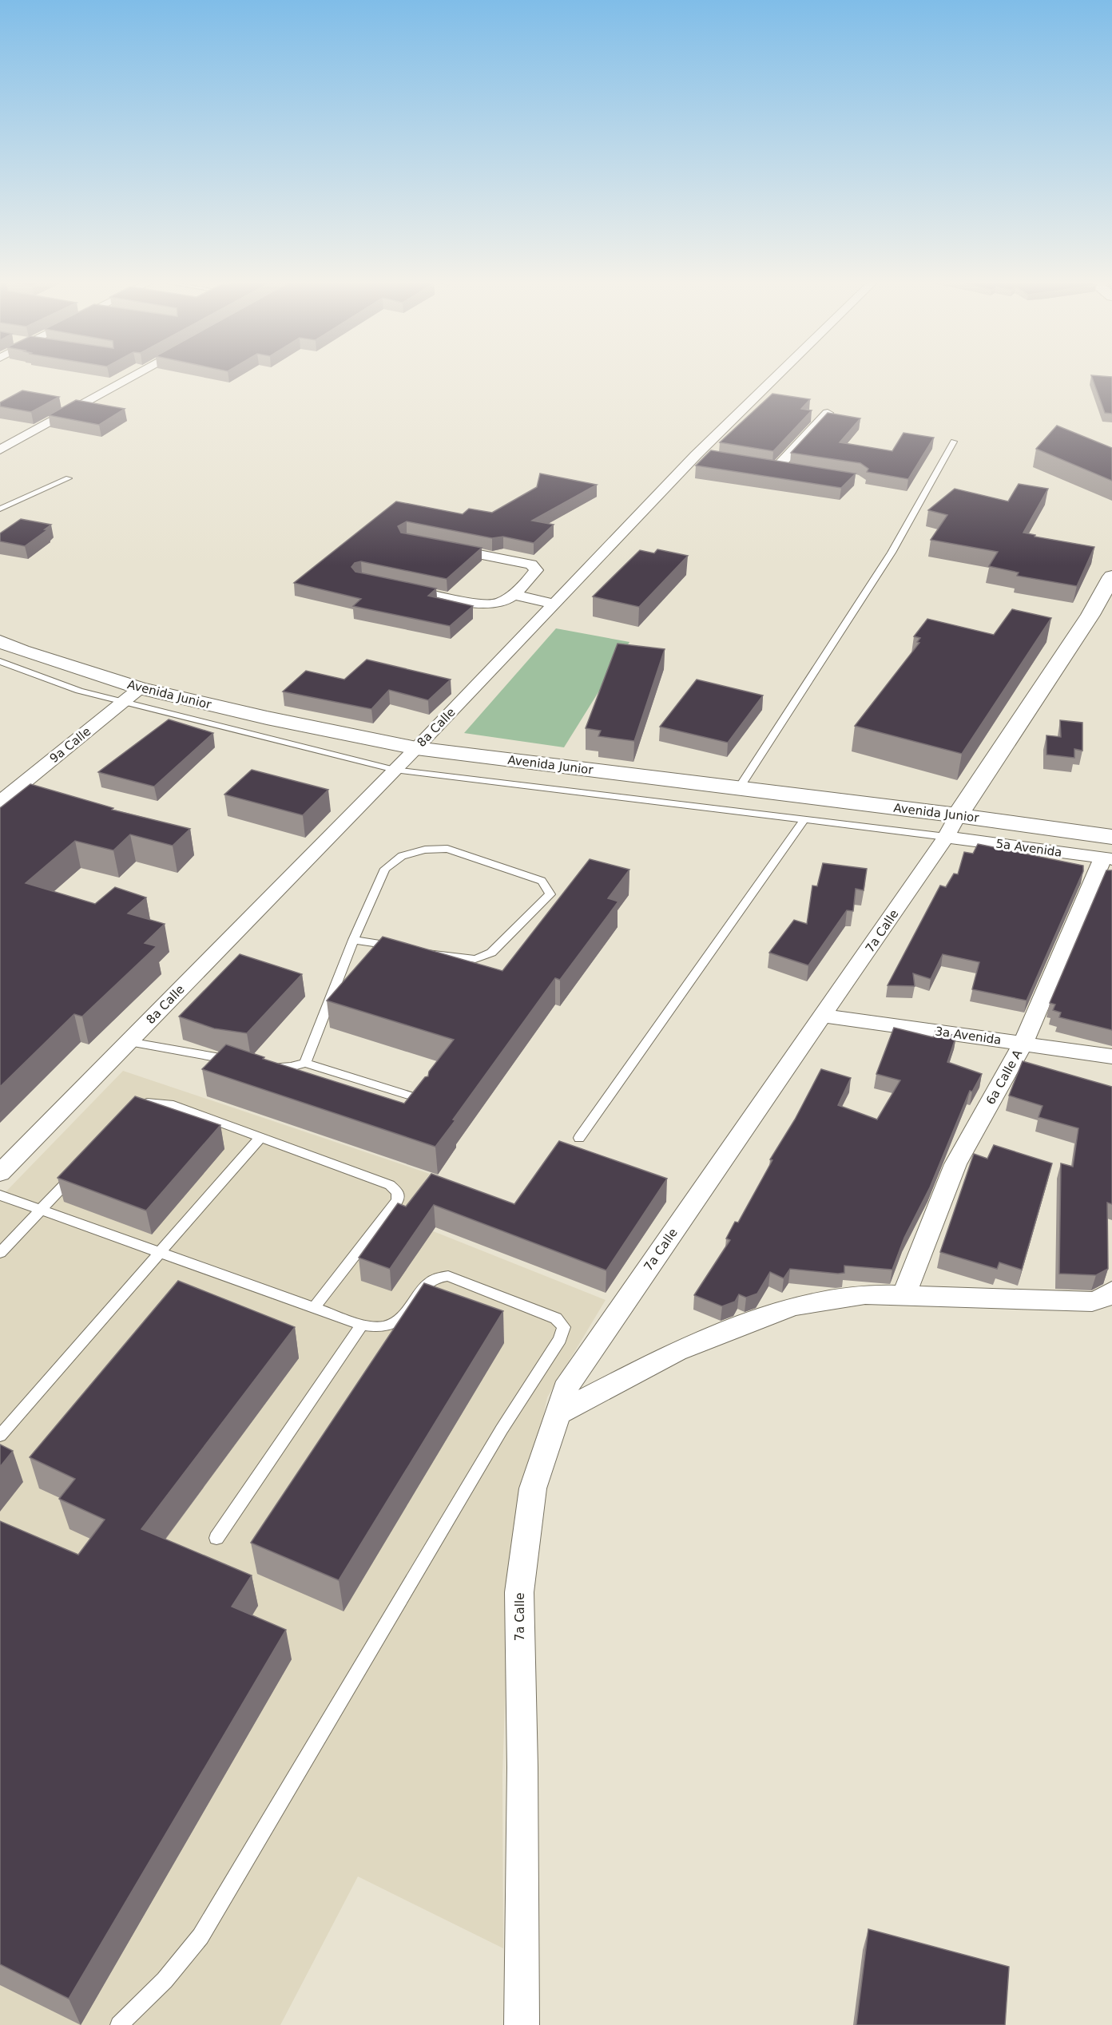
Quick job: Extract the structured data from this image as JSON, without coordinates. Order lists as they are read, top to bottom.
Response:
{
  "streets": {
    "main road": ["Avenida Junior", "7a Calle"],
    "street": [
      "8a Calle",
      "9a Calle",
      "5a Avenida",
      "3a Avenida",
      "6a Calle A"
    ]
  },
  "crossings": [
    ["Avenida Junior", "8a Calle"],
    ["Avenida Junior", "9a Calle"],
    ["Avenida Junior", "5a Avenida"],
    ["Avenida Junior", "7a Calle"],
    ["5a Avenida", "7a Calle"],
    ["5a Avenida", "6a Calle A"],
    ["7a Calle", "3a Avenida"],
    ["3a Avenida", "6a Calle A"]
  ]
}
